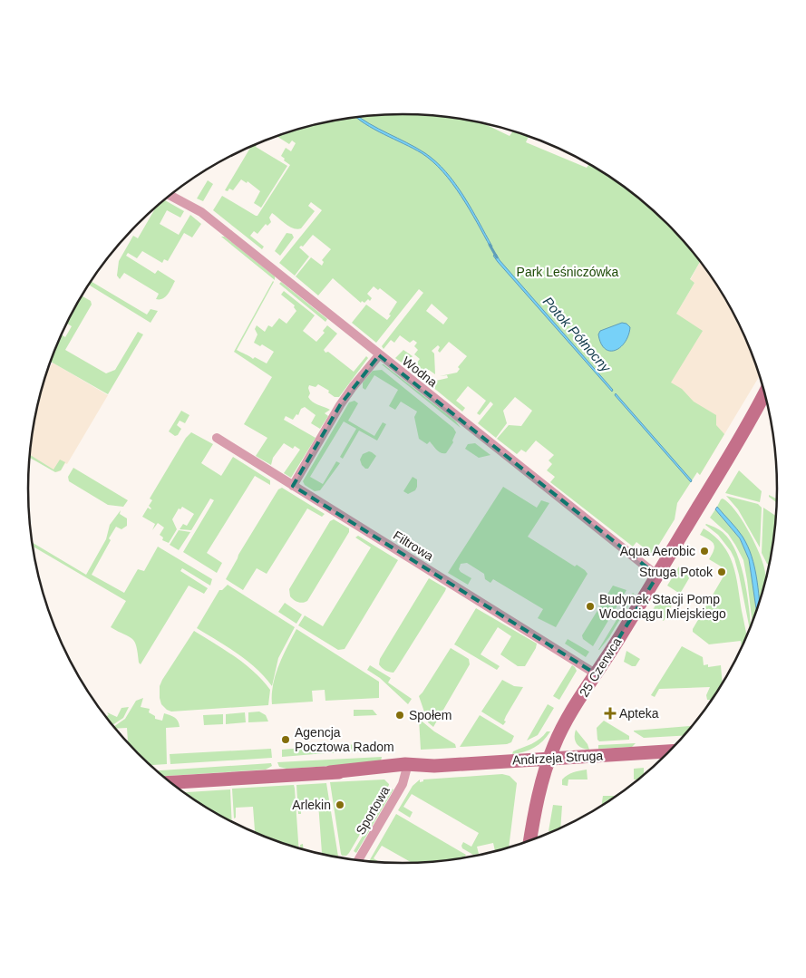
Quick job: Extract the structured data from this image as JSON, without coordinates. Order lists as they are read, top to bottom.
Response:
{
  "streets": {
    "street": [
      "Wodna",
      "Filtrowa",
      "25 Czerwca",
      "Andrzeja Struga",
      "Sportowa"
    ]
  },
  "crossings": [
    ["Wodna", "25 Czerwca"],
    ["Filtrowa", "25 Czerwca"],
    ["25 Czerwca", "Andrzeja Struga"],
    ["Andrzeja Struga", "Sportowa"]
  ],
  "water": ["Potok Północny"],
  "parks": ["Park Leśniczówka"],
  "places": {
    "other": [
      "Aqua Aerobic",
      "Struga Potok",
      "Budynek Stacji Pomp Wodociągu Miejskiego",
      "Społem",
      "Agencja Pocztowa Radom",
      "Arlekin"
    ],
    "health": ["Apteka"]
  }
}
